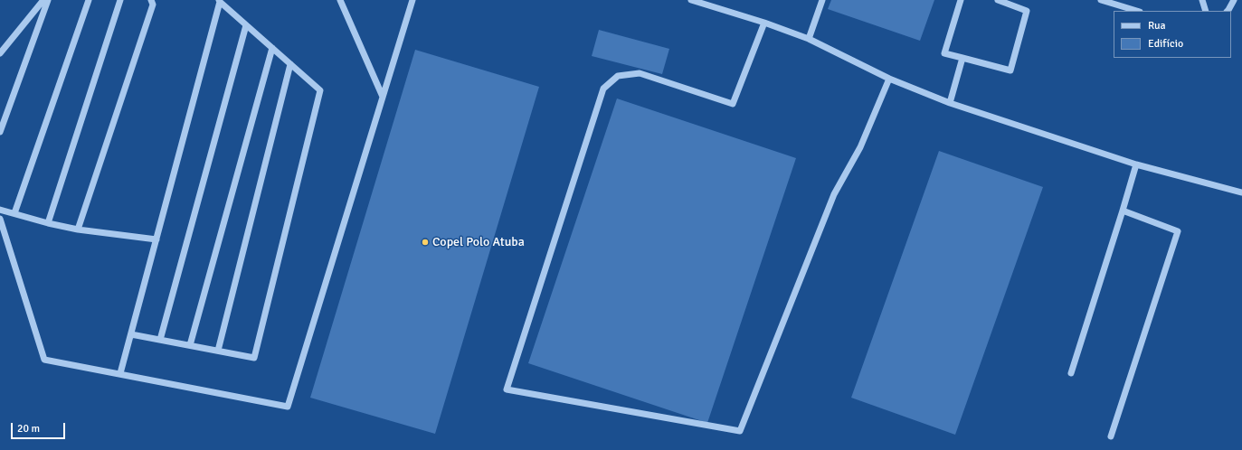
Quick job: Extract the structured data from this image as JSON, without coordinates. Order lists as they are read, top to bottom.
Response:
{
  "places": ["Copel Polo Atuba"],
  "legend": ["Rua", "Edifício"],
  "scale_bar": "20 m"
}
